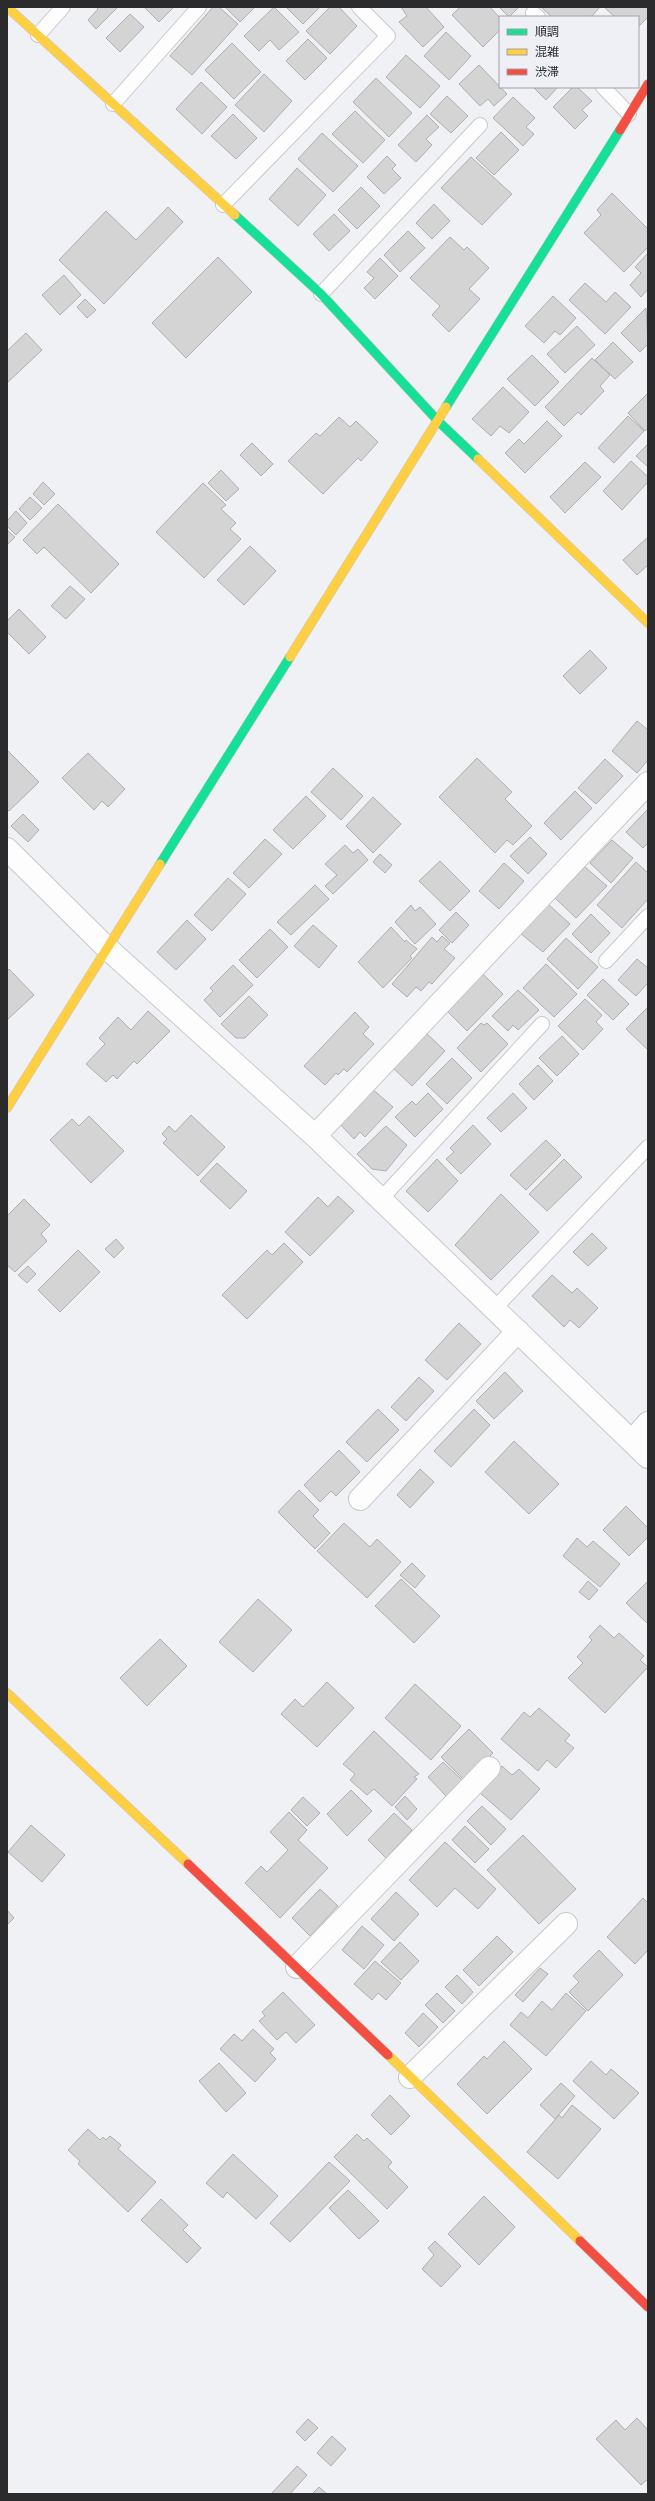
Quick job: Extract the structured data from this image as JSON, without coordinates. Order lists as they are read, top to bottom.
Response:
{
  "legend": ["順調", "混雑", "渋滞"]
}
